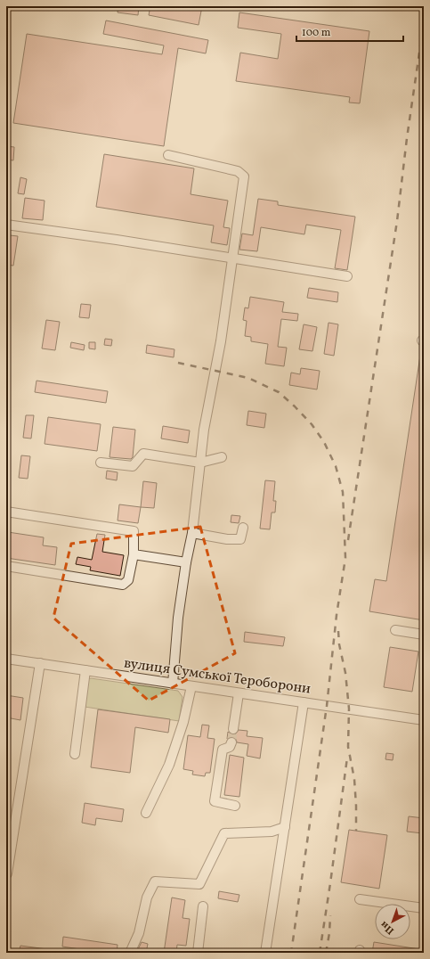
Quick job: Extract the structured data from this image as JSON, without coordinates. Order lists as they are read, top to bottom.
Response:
{
  "streets": {
    "street": ["вулиця Сумської Тероборони"]
  },
  "scale_bar": "100 m",
  "north": "bottom left"
}
